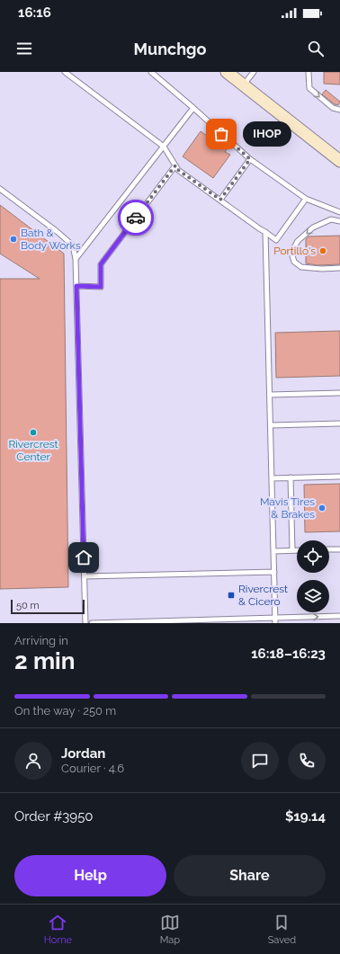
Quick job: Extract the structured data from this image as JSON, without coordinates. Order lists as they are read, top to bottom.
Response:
{
  "places": {
    "other": [
      "IHOP",
      "Bath & Body Works",
      "Portillo's",
      "Rivercrest Center",
      "Mavis Tires & Brakes"
    ],
    "transit": ["Rivercrest & Cicero"]
  },
  "scale_bar": "50 m",
  "page": {
    "status": "16:16",
    "header": "Munchgo",
    "bubble": "IHOP",
    "scale": "50 m",
    "heading": ["2 min", "Arriving in", "16:18–16:23"],
    "panel": [
      "Jordan",
      "Courier · 4.6",
      "Order #3950",
      "$19.14"
    ],
    "bar": "On the way · 250 m",
    "buttons": ["Help", "Share"],
    "tabs": ["Home", "Map", "Saved"]
  }
}
